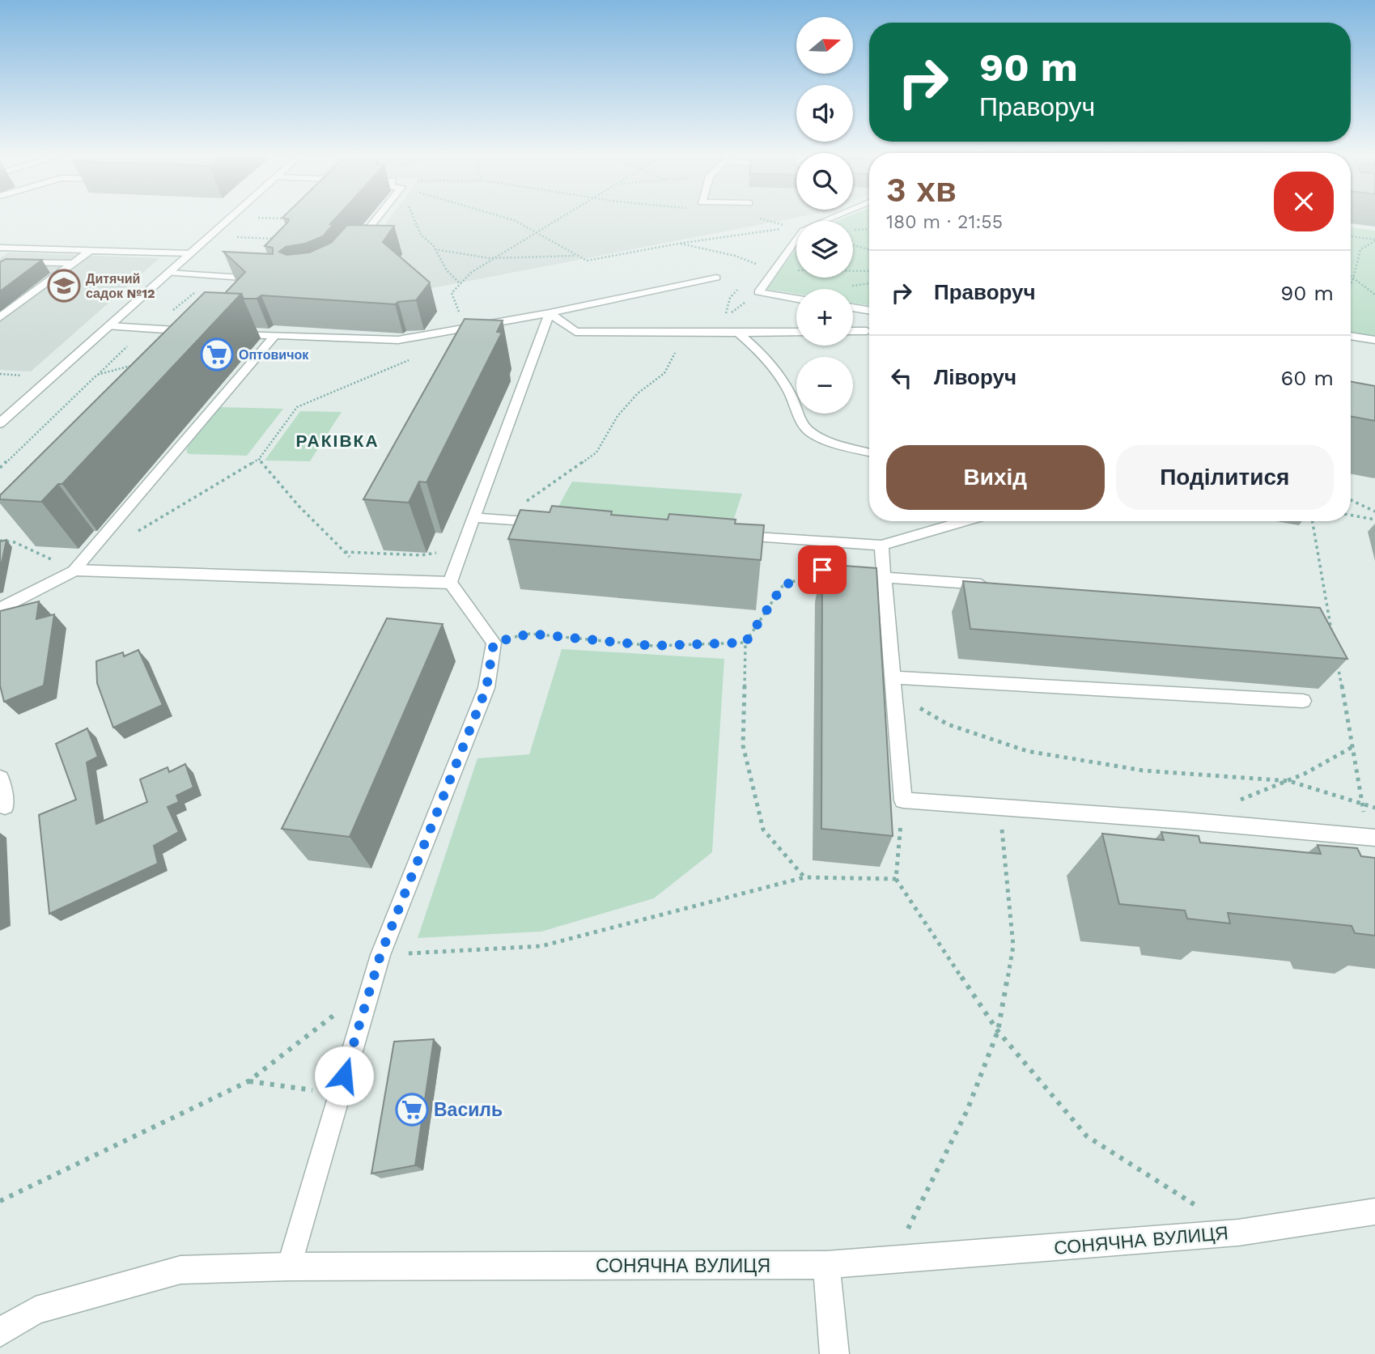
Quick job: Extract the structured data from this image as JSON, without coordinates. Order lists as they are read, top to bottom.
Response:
{
  "streets": {
    "street": ["СОНЯЧНА ВУЛИЦЯ"]
  },
  "districts": ["РАКІВКА"],
  "places": {
    "school or university": ["Дитячий садок №12"],
    "supermarket": ["Оптовичок", "Василь"]
  },
  "north": "right",
  "page": {
    "map_buttons": ["+", "−"],
    "turn": ["90 m", "Праворуч"],
    "heading": ["3 хв", "180 m · 21:55"],
    "list": [
      {
        "name": "Праворуч",
        "value": "90 m"
      },
      {
        "name": "Ліворуч",
        "value": "60 m"
      }
    ],
    "buttons": ["Вихід", "Поділитися"]
  }
}
